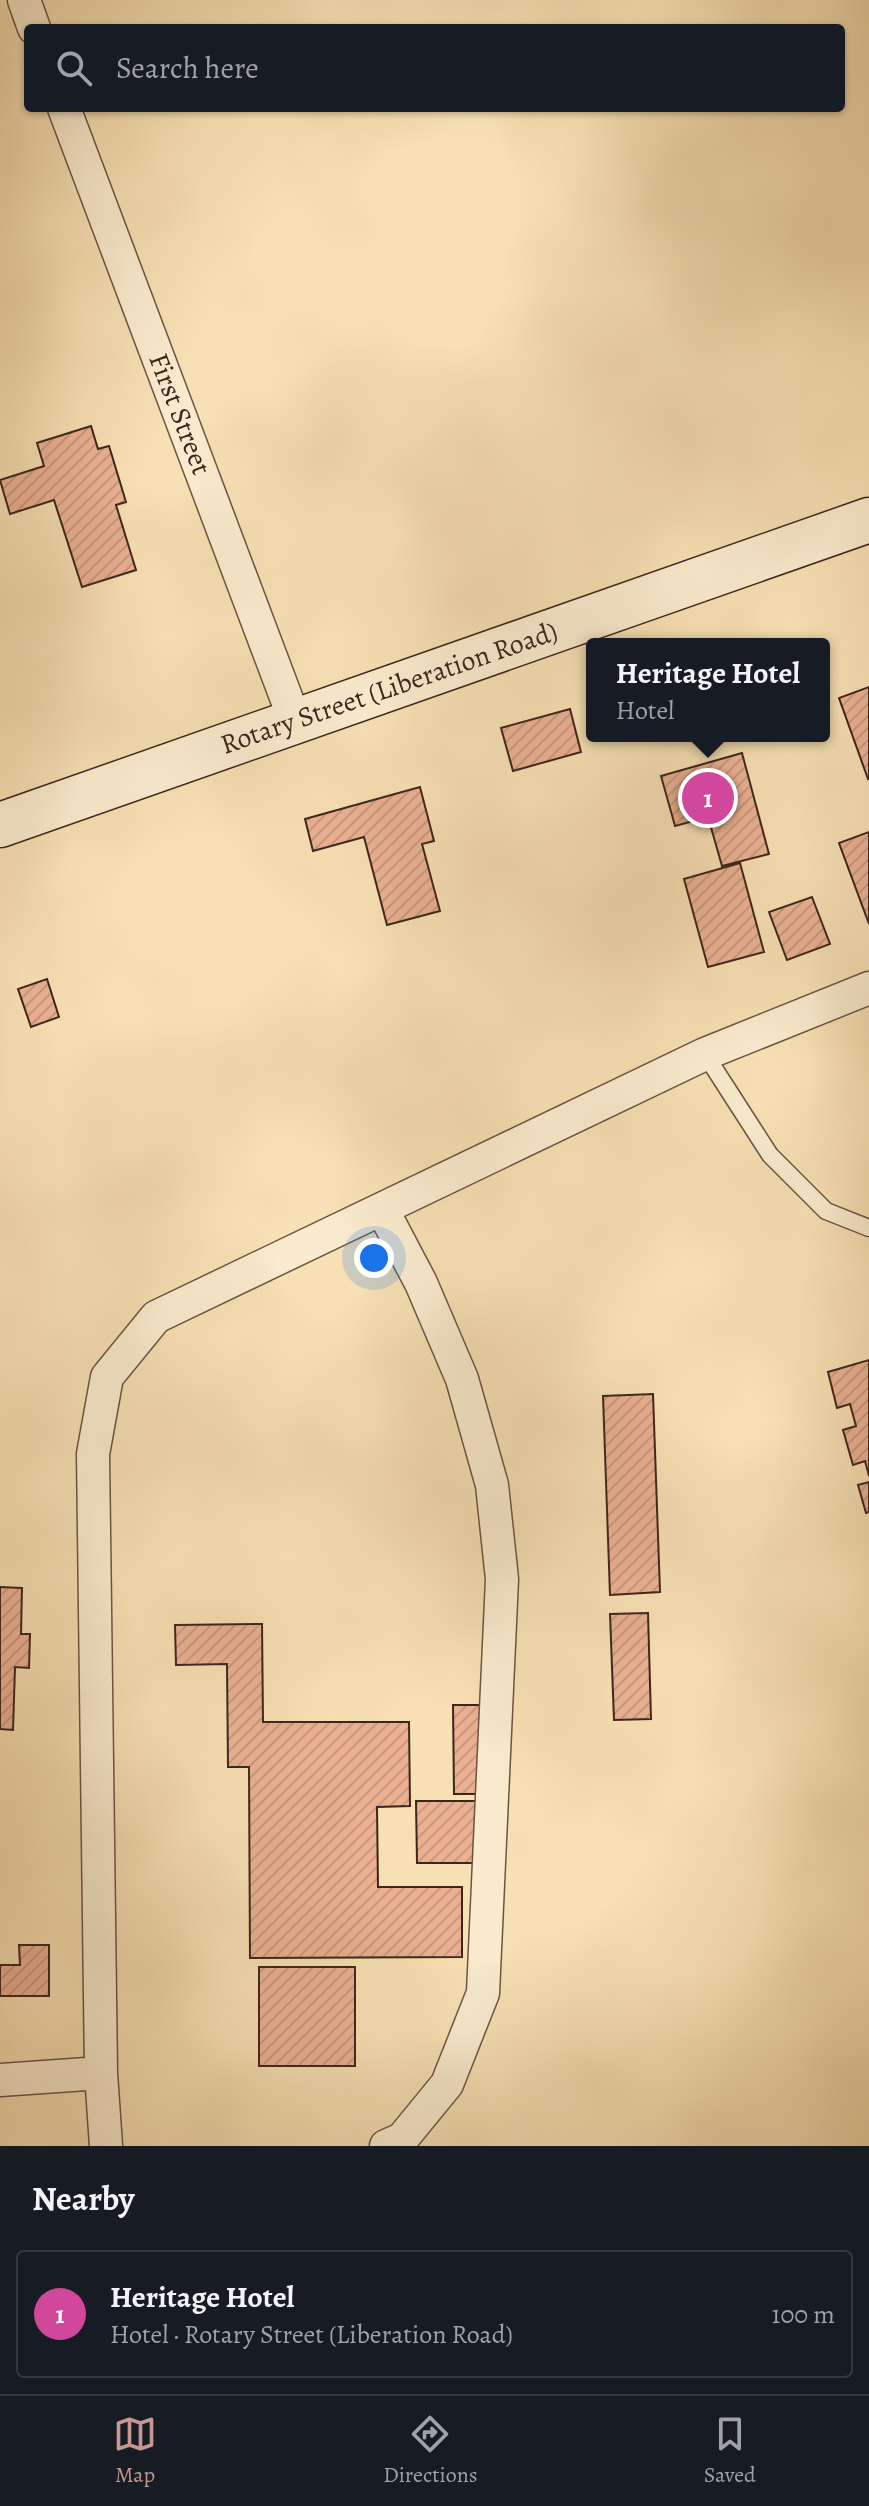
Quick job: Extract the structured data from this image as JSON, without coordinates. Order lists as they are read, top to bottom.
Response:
{
  "streets": {
    "street": ["First Street", "Rotary Street (Liberation Road)"]
  },
  "crossings": [
    ["First Street", "Rotary Street (Liberation Road)"]
  ],
  "page": {
    "search": "Search here",
    "popup": ["Heritage Hotel", "Hotel"],
    "pins": "1",
    "heading": "Nearby",
    "list": [
      {
        "mark": "1",
        "name": "Heritage Hotel",
        "note": "Hotel · Rotary Street (Liberation Road)",
        "value": "100 m"
      }
    ],
    "nav": ["Map", "Directions", "Saved"]
  }
}
